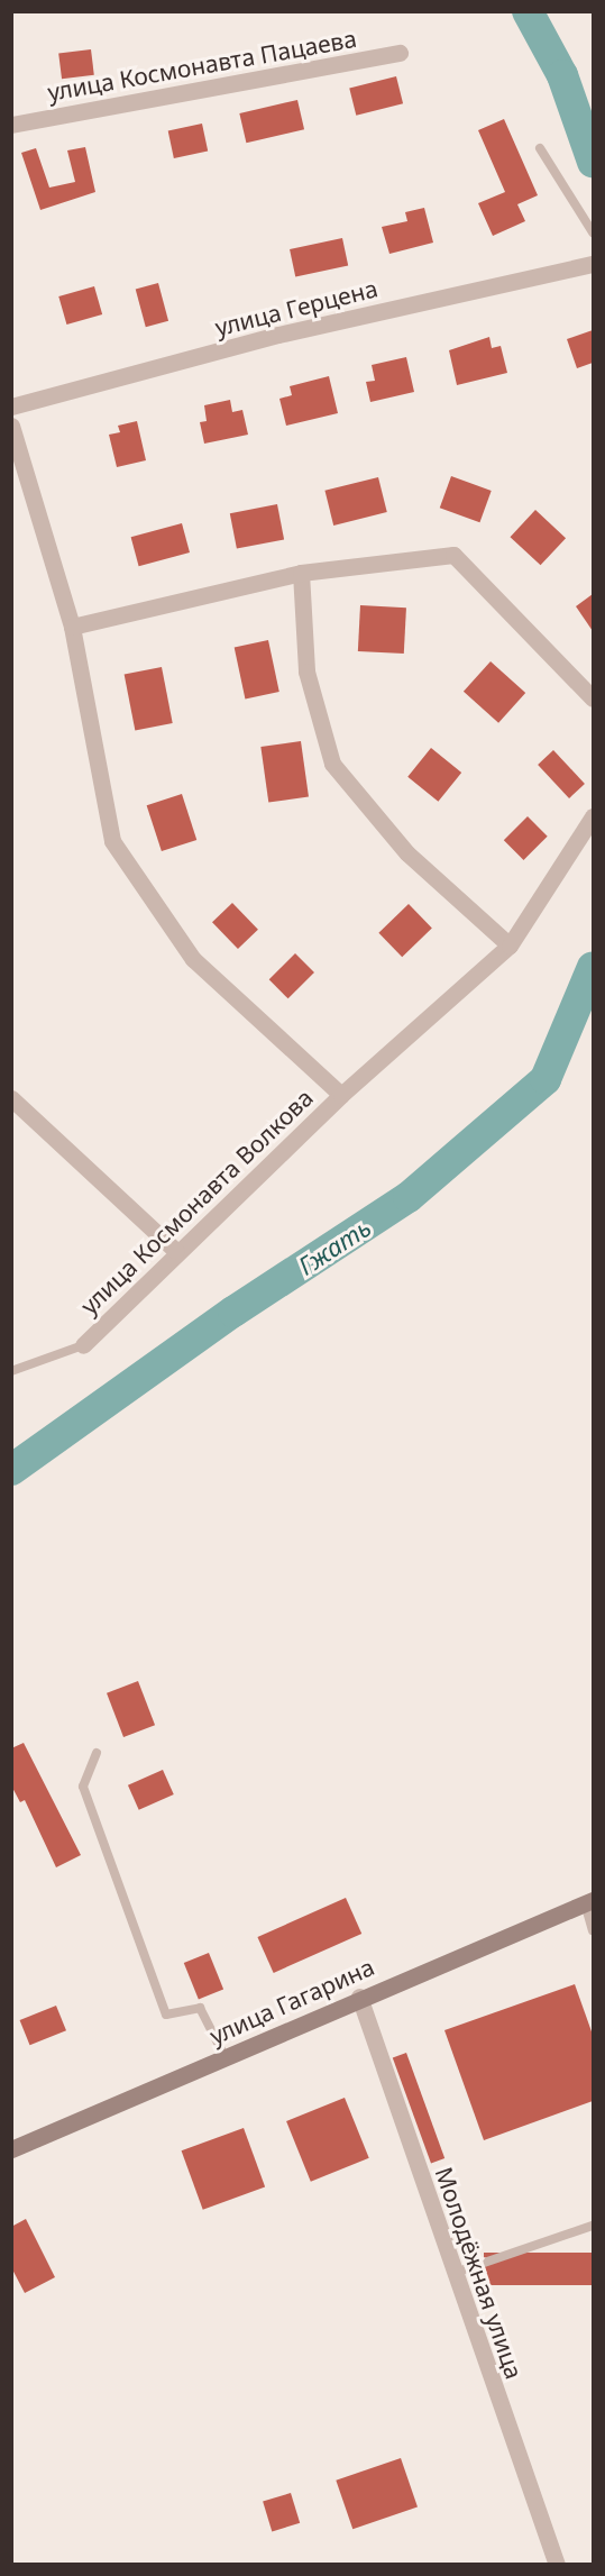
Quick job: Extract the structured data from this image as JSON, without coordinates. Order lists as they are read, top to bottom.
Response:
{
  "streets": {
    "main road": ["улица Гагарина"],
    "street": [
      "улица Космонавта Пацаева",
      "улица Герцена",
      "улица Космонавта Волкова",
      "Молодёжная улица"
    ]
  },
  "crossings": [
    ["улица Гагарина", "Молодёжная улица"]
  ],
  "water": ["Гжать"]
}
